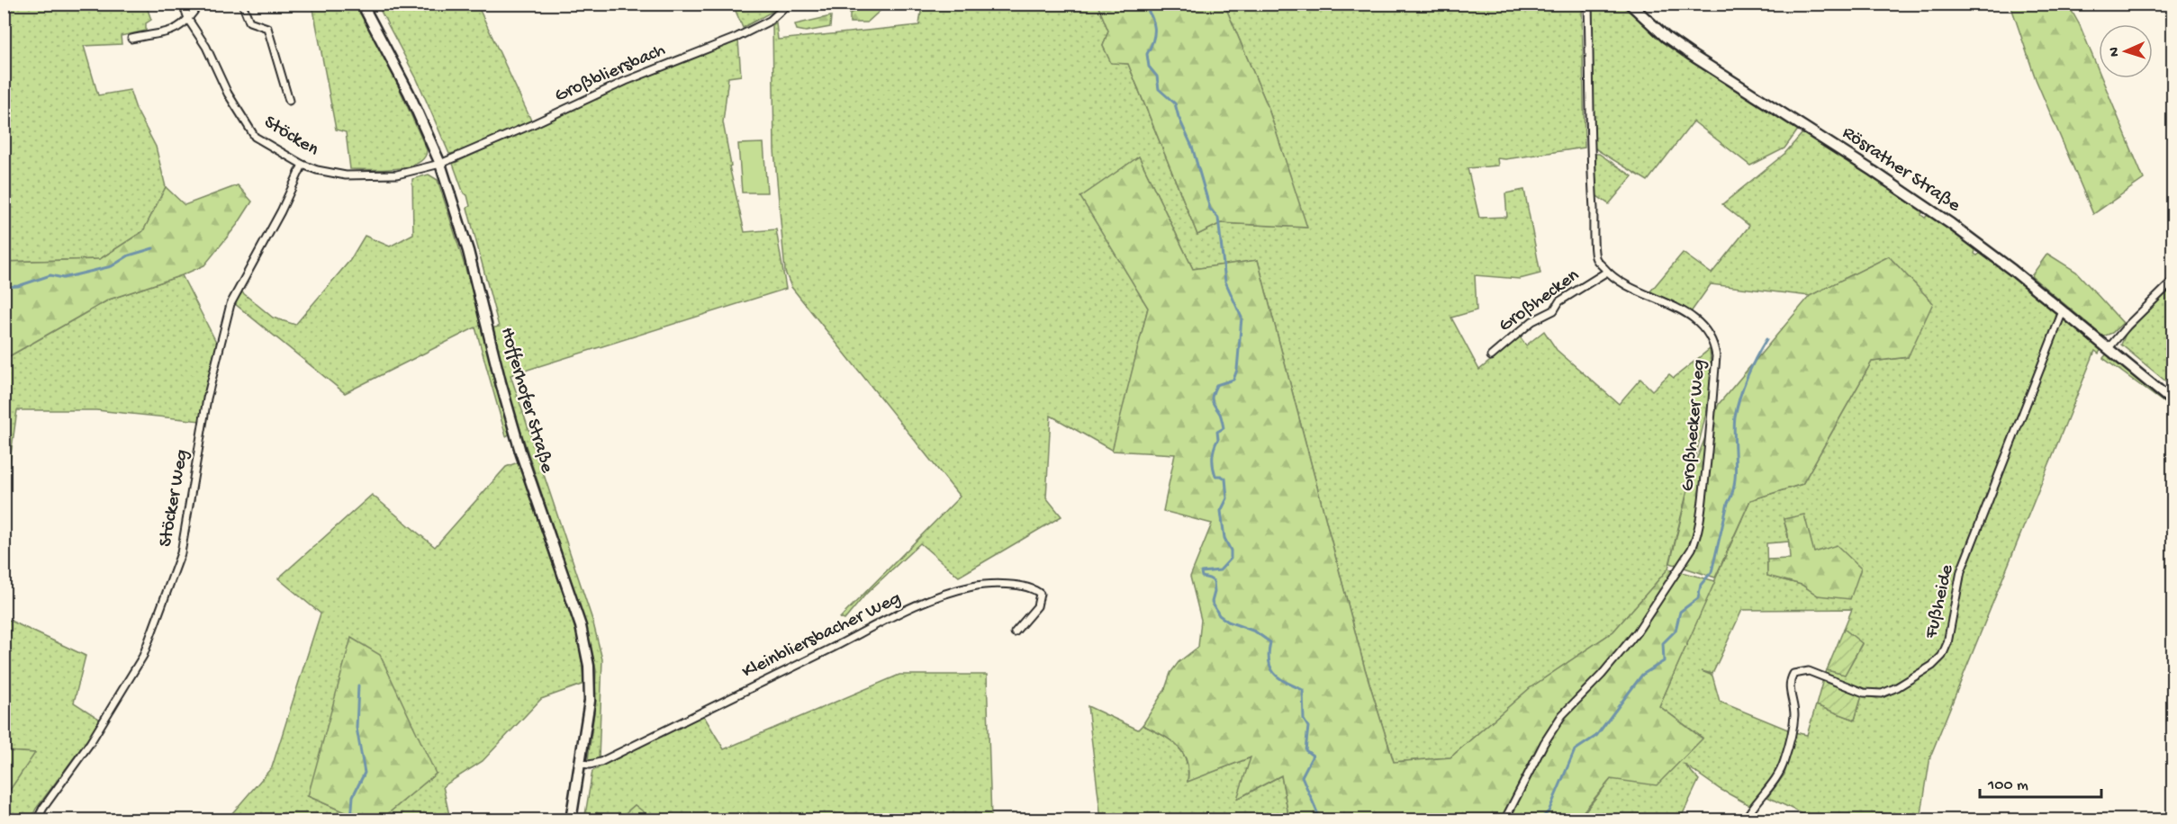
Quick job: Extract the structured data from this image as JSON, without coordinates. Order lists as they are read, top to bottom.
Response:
{
  "streets": {
    "street": [
      "Großbliersbach",
      "Stöcken",
      "Rösrather Straße",
      "Großhecken",
      "Hofferhofer Straße",
      "Großhecker Weg",
      "Stöcker Weg",
      "Fußheide",
      "Kleinbliersbacher Weg"
    ]
  },
  "crossings": [
    ["Großbliersbach", "Stöcken"],
    ["Großbliersbach", "Hofferhofer Straße"],
    ["Stöcken", "Hofferhofer Straße"],
    ["Stöcken", "Stöcker Weg"],
    ["Rösrather Straße", "Fußheide"],
    ["Großhecken", "Großhecker Weg"],
    ["Hofferhofer Straße", "Kleinbliersbacher Weg"]
  ],
  "scale_bar": "100 m",
  "north": "left"
}
